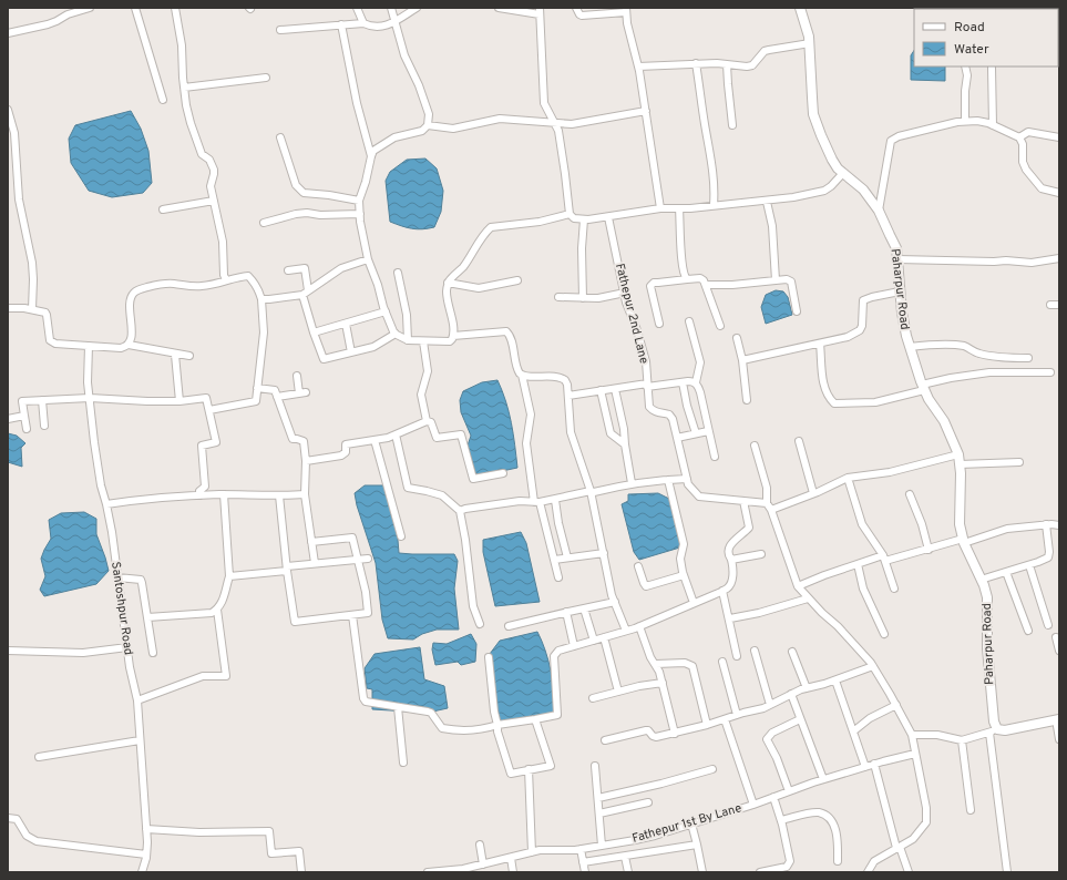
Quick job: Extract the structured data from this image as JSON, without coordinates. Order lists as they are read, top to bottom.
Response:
{
  "streets": {
    "street": [
      "Paharpur Road",
      "Fathepur 2nd Lane",
      "Santoshpur Road",
      "Fathepur 1st By Lane"
    ]
  },
  "legend": ["Road", "Water"]
}
